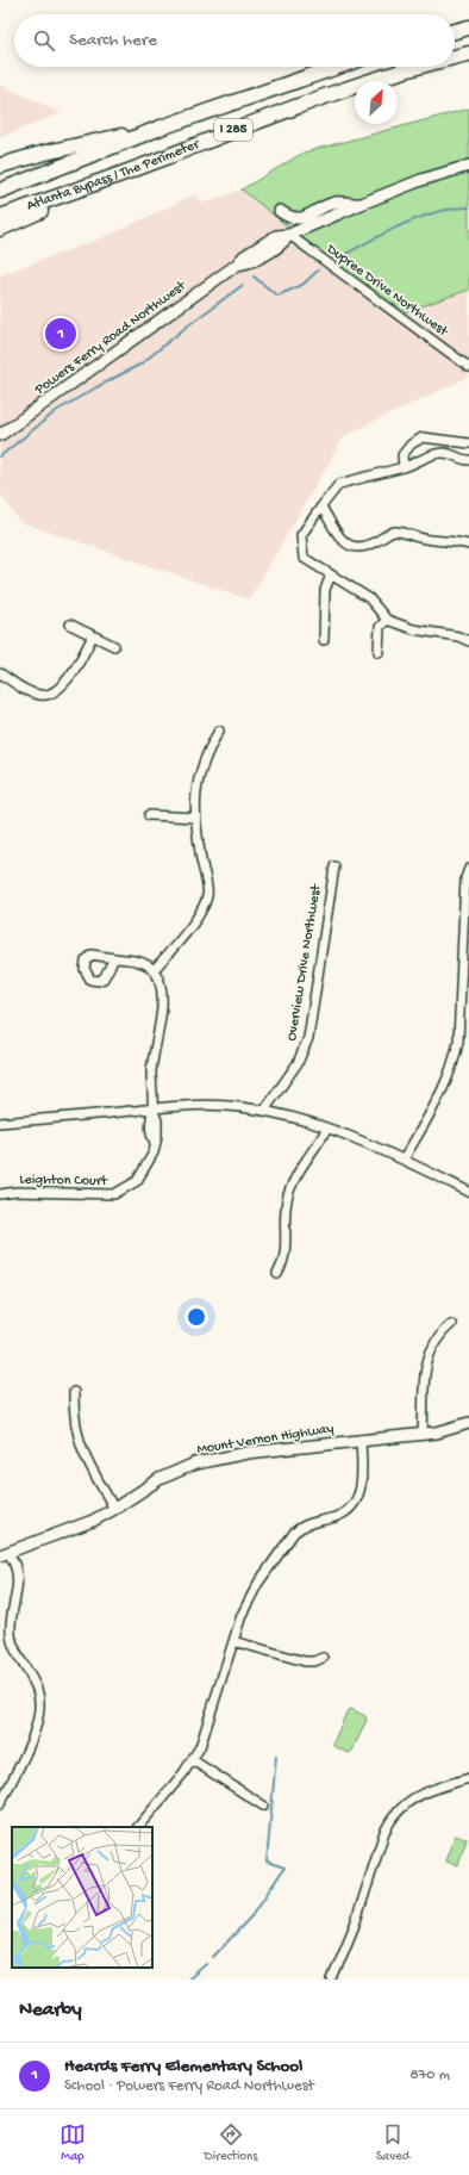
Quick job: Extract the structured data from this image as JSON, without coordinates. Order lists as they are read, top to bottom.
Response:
{
  "streets": {
    "highway": ["I 285", "Atlanta Bypass / The Perimeter"],
    "street": [
      "Dupree Drive Northwest",
      "Powers Ferry Road Northwest",
      "Overview Drive Northwest",
      "Leighton Court",
      "Mount Vernon Highway"
    ]
  },
  "crossings": [
    ["Dupree Drive Northwest", "Powers Ferry Road Northwest"]
  ],
  "north": "top right",
  "page": {
    "search": "Search here",
    "pins": "1",
    "heading": "Nearby",
    "list": [
      {
        "mark": "1",
        "name": "Heards Ferry Elementary School",
        "note": "School · Powers Ferry Road Northwest",
        "value": "870 m"
      }
    ],
    "nav": ["Map", "Directions", "Saved"]
  }
}
